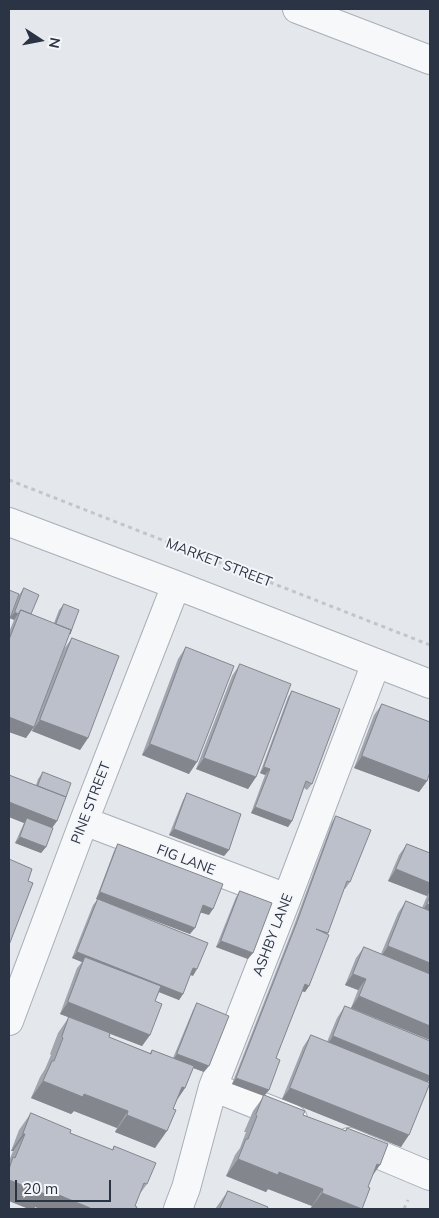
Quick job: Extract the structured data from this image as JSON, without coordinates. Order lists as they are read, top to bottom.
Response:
{
  "streets": {
    "street": ["PINE STREET", "FIG LANE", "ASHBY LANE"],
    "path": ["MARKET STREET"]
  },
  "crossings": [
    ["PINE STREET", "FIG LANE"],
    ["FIG LANE", "ASHBY LANE"]
  ],
  "scale_bar": "20 m",
  "north": "right"
}
